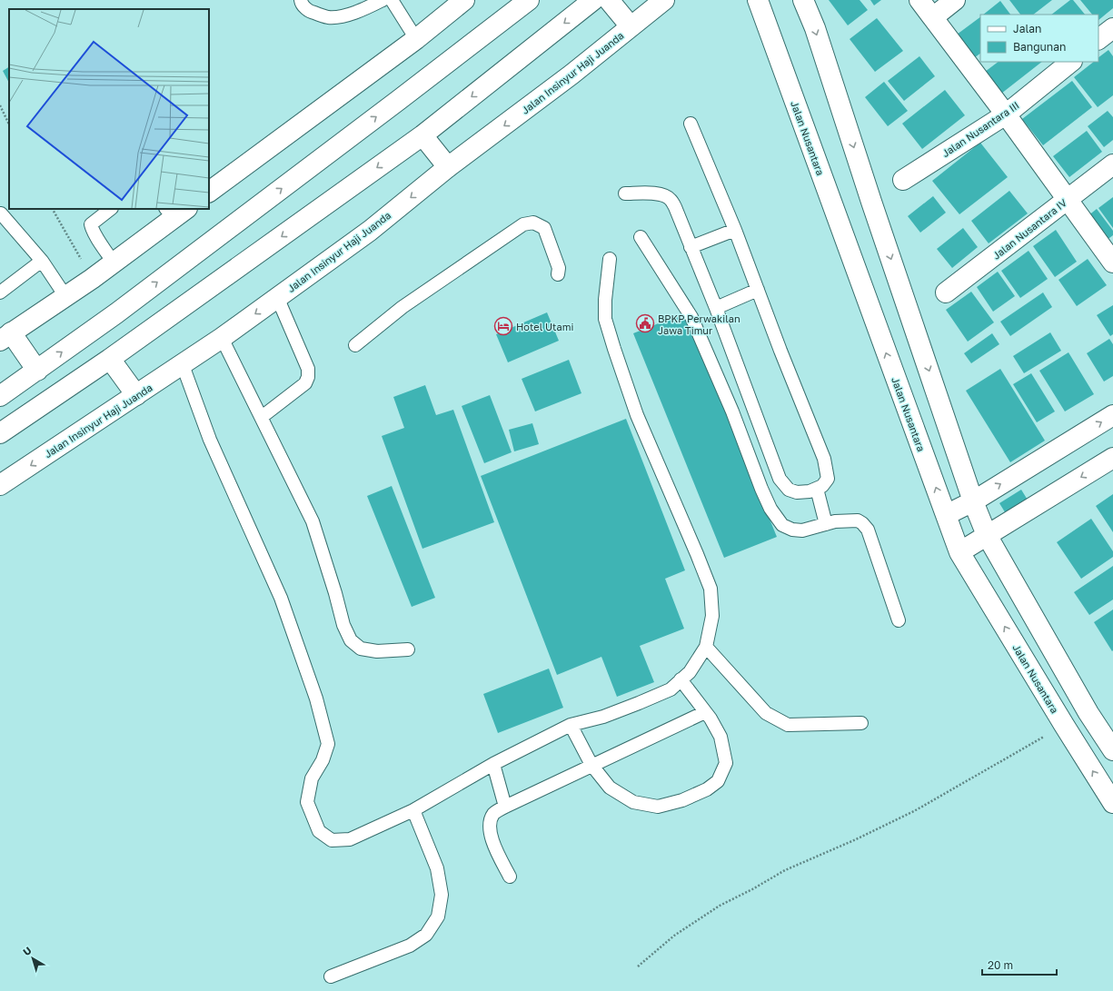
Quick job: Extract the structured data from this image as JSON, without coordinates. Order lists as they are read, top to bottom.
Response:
{
  "streets": {
    "main road": [
      "Jalan Insinyur Haji Juanda",
      "Jalan Nusantara III",
      "Jalan Nusantara",
      "Jalan Nusantara IV"
    ]
  },
  "places": {
    "public building": ["BPKP Perwakilan Jawa Timur"],
    "hotel": ["Hotel Utami"]
  },
  "legend": ["Jalan", "Bangunan"],
  "scale_bar": "20 m",
  "north": "top left"
}
